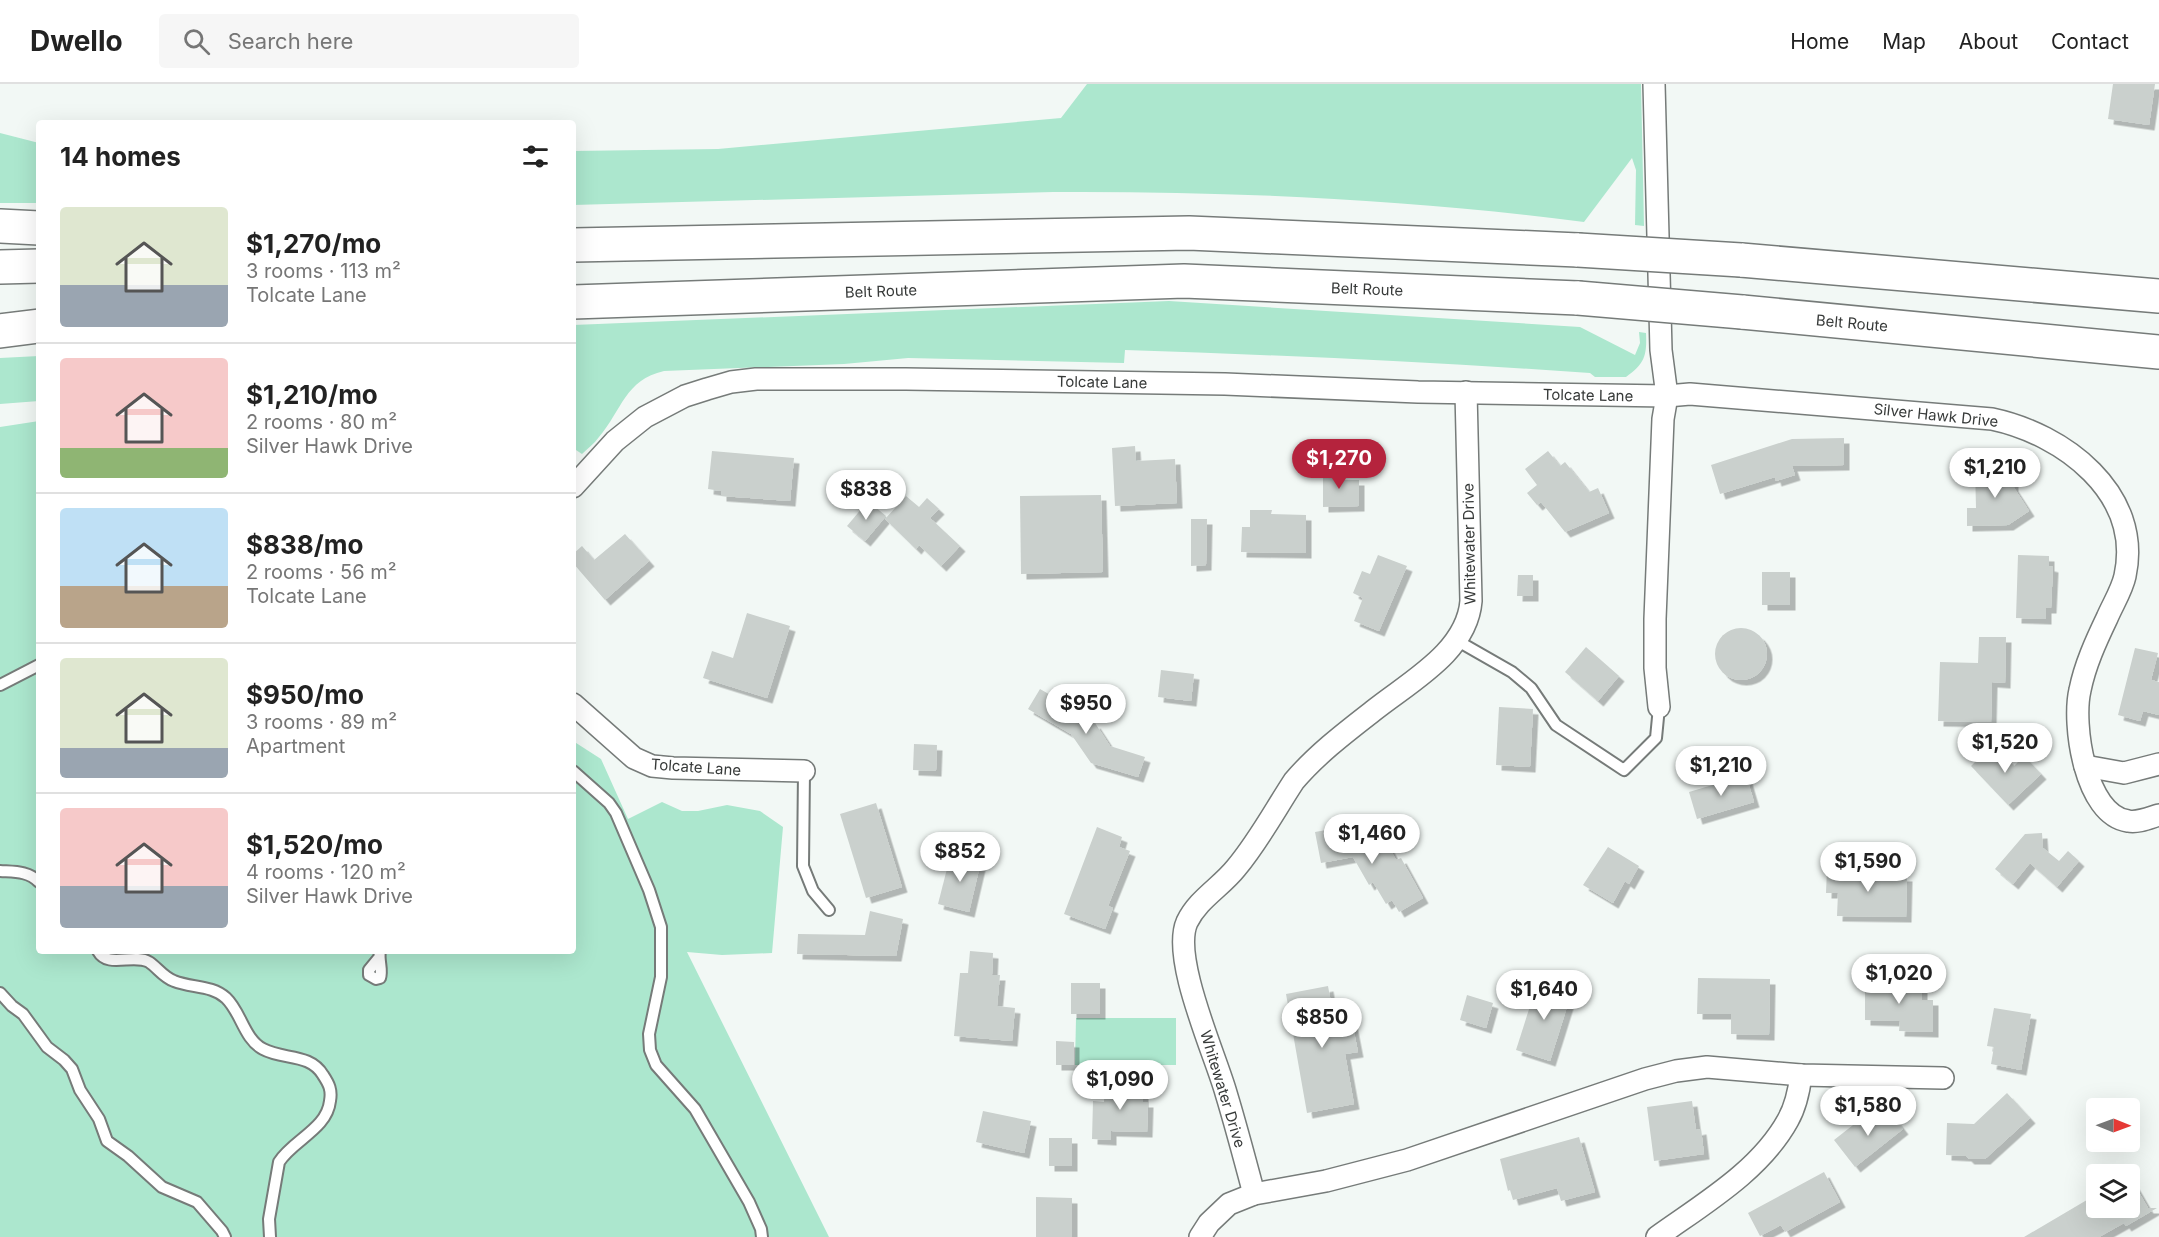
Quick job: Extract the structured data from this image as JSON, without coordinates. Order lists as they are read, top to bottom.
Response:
{
  "streets": {
    "highway": ["Belt Route"],
    "street": ["Tolcate Lane", "Silver Hawk Drive", "Whitewater Drive"]
  },
  "crossings": [
    ["Tolcate Lane", "Silver Hawk Drive"],
    ["Tolcate Lane", "Whitewater Drive"]
  ],
  "north": "right",
  "page": {
    "header": "Dwello",
    "search": "Search here",
    "nav": [
      "Home",
      "Map",
      "About",
      "Contact"
    ],
    "heading": "14 homes",
    "list": [
      {
        "name": "$1,270/mo",
        "note": "3 rooms · 113 m² · Tolcate Lane"
      },
      {
        "name": "$1,210/mo",
        "note": "2 rooms · 80 m² · Silver Hawk Drive"
      },
      {
        "name": "$838/mo",
        "note": "2 rooms · 56 m² · Tolcate Lane"
      },
      {
        "name": "$950/mo",
        "note": "3 rooms · 89 m² · Apartment"
      },
      {
        "name": "$1,520/mo",
        "note": "4 rooms · 120 m² · Silver Hawk Drive"
      }
    ],
    "price": [
      "$1,270",
      "$1,210",
      "$838",
      "$950",
      "$1,520",
      "$1,210",
      "$1,460",
      "$852",
      "$1,590",
      "$1,020",
      "$1,640",
      "$850",
      "$1,090",
      "$1,580"
    ]
  }
}
